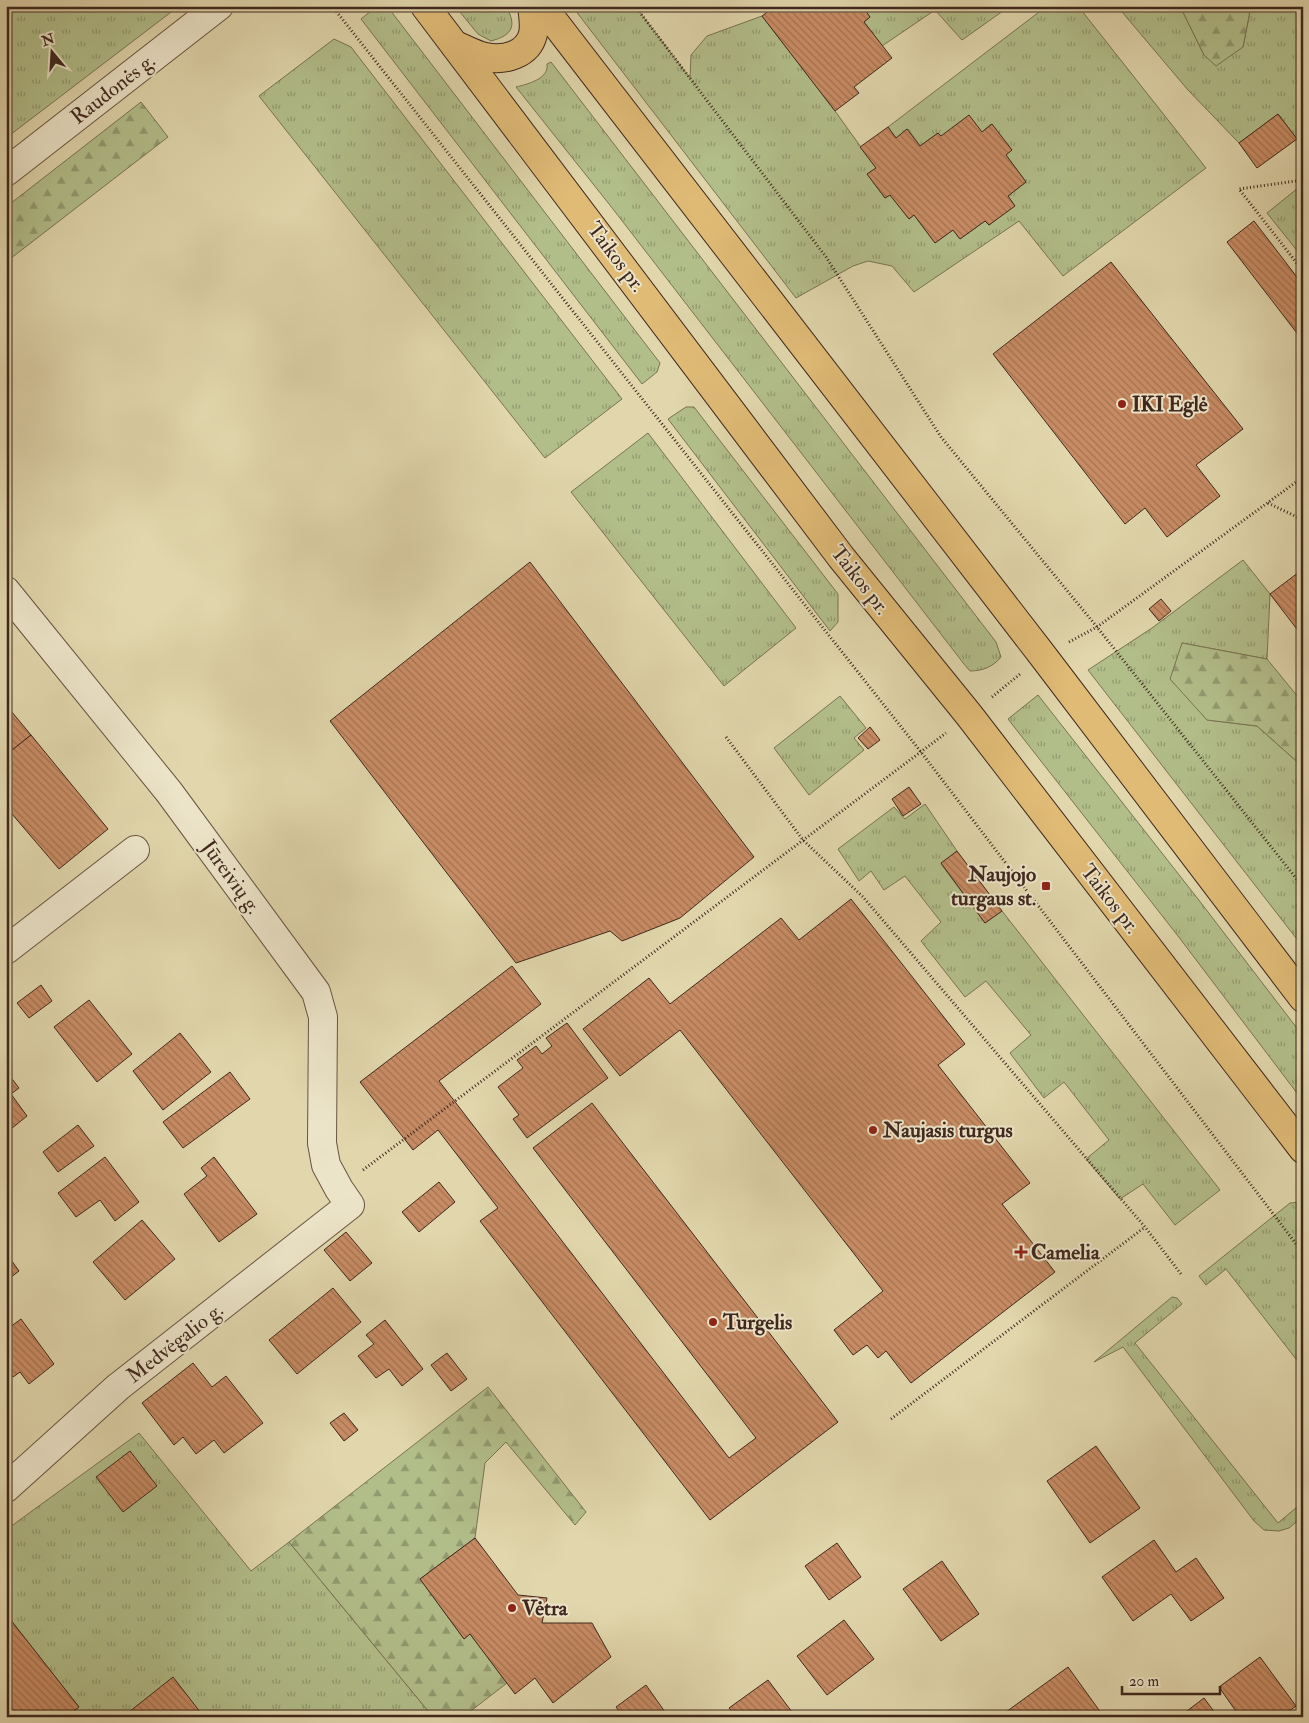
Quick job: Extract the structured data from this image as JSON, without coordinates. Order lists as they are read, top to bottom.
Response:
{
  "streets": {
    "main road": ["Taikos pr."],
    "street": ["Raudonės g.", "Jūreivių g.", "Medvėgalio g."]
  },
  "crossings": [
    ["Jūreivių g.", "Medvėgalio g."]
  ],
  "places": {
    "other": [
      "IKI Eglė",
      "Naujasis turgus",
      "Turgelis",
      "Vėtra"
    ],
    "transit": ["Naujojo turgaus st."],
    "health": ["Camelia"]
  },
  "scale_bar": "20 m",
  "north": "top"
}
